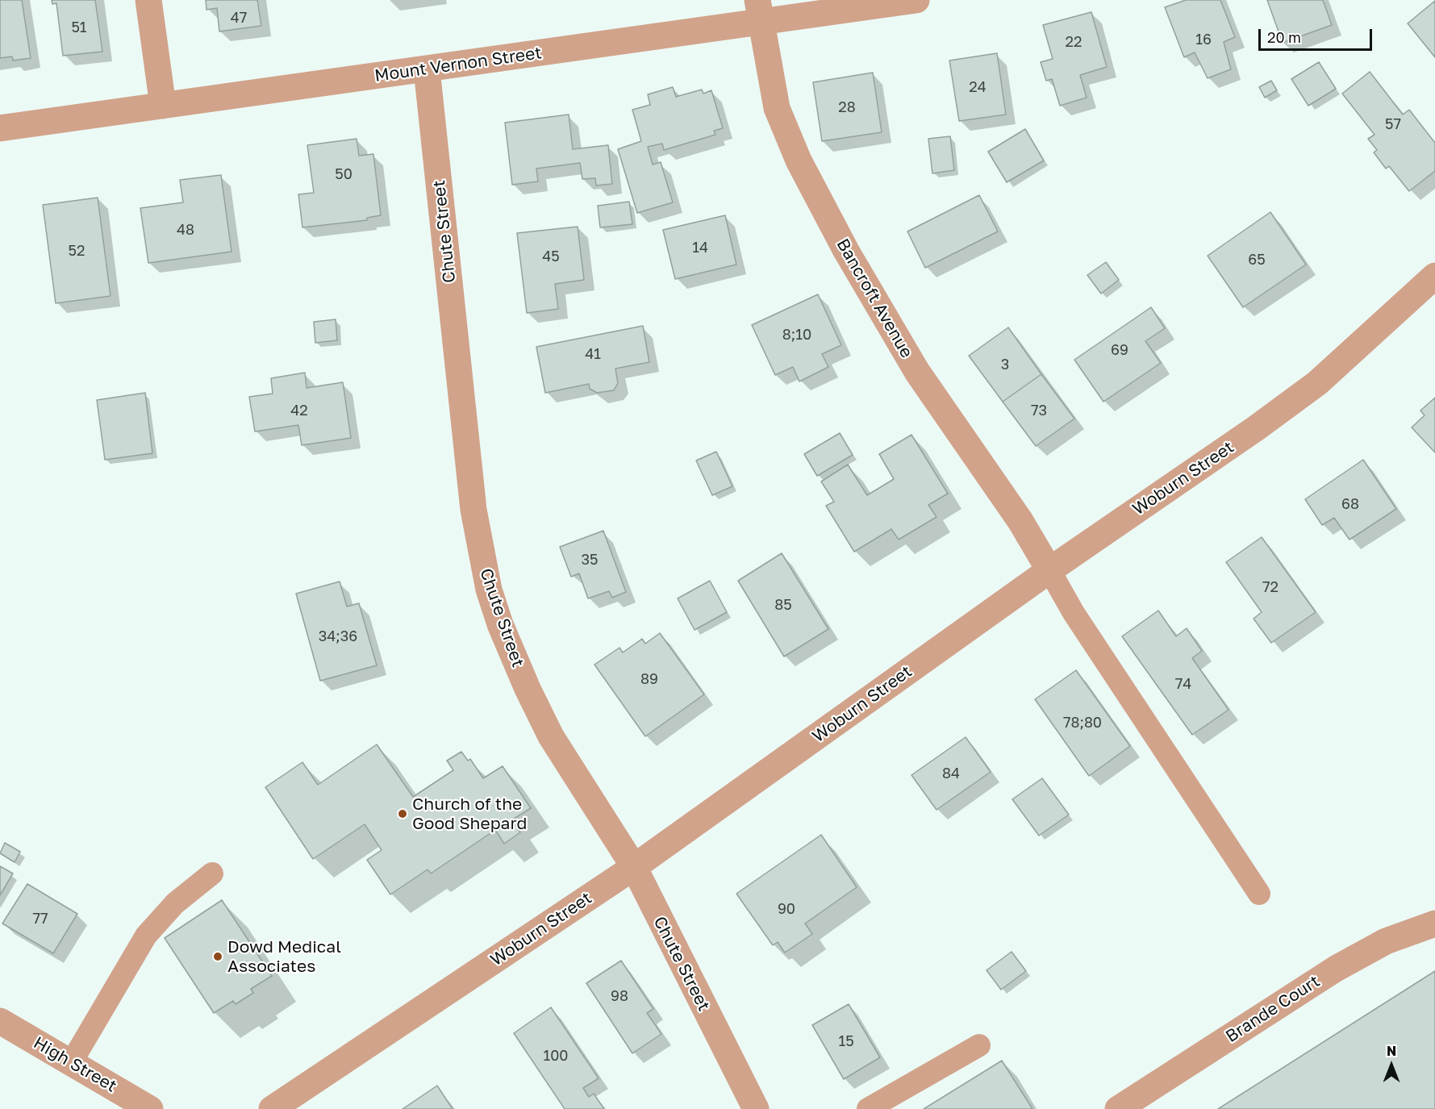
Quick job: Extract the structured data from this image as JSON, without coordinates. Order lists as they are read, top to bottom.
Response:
{
  "streets": {
    "street": [
      "Mount Vernon Street",
      "Chute Street",
      "Bancroft Avenue",
      "Woburn Street",
      "Brande Court",
      "High Street"
    ]
  },
  "crossings": [
    ["Mount Vernon Street", "Chute Street"],
    ["Mount Vernon Street", "Bancroft Avenue"],
    ["Chute Street", "Woburn Street"],
    ["Bancroft Avenue", "Woburn Street"]
  ],
  "places": ["Church of the Good Shepard", "Dowd Medical Associates"],
  "house_numbers": [
    "47",
    "51",
    "16",
    "22",
    "24",
    "28",
    "57",
    "50",
    "48",
    "14",
    "52",
    "45",
    "65",
    "8;10",
    "69",
    "41",
    "3",
    "42",
    "73",
    "68",
    "35",
    "72",
    "85",
    "34;36",
    "89",
    "74",
    "78;80",
    "84",
    "90",
    "77",
    "98",
    "15",
    "100"
  ],
  "scale_bar": "20 m",
  "north": "top"
}
